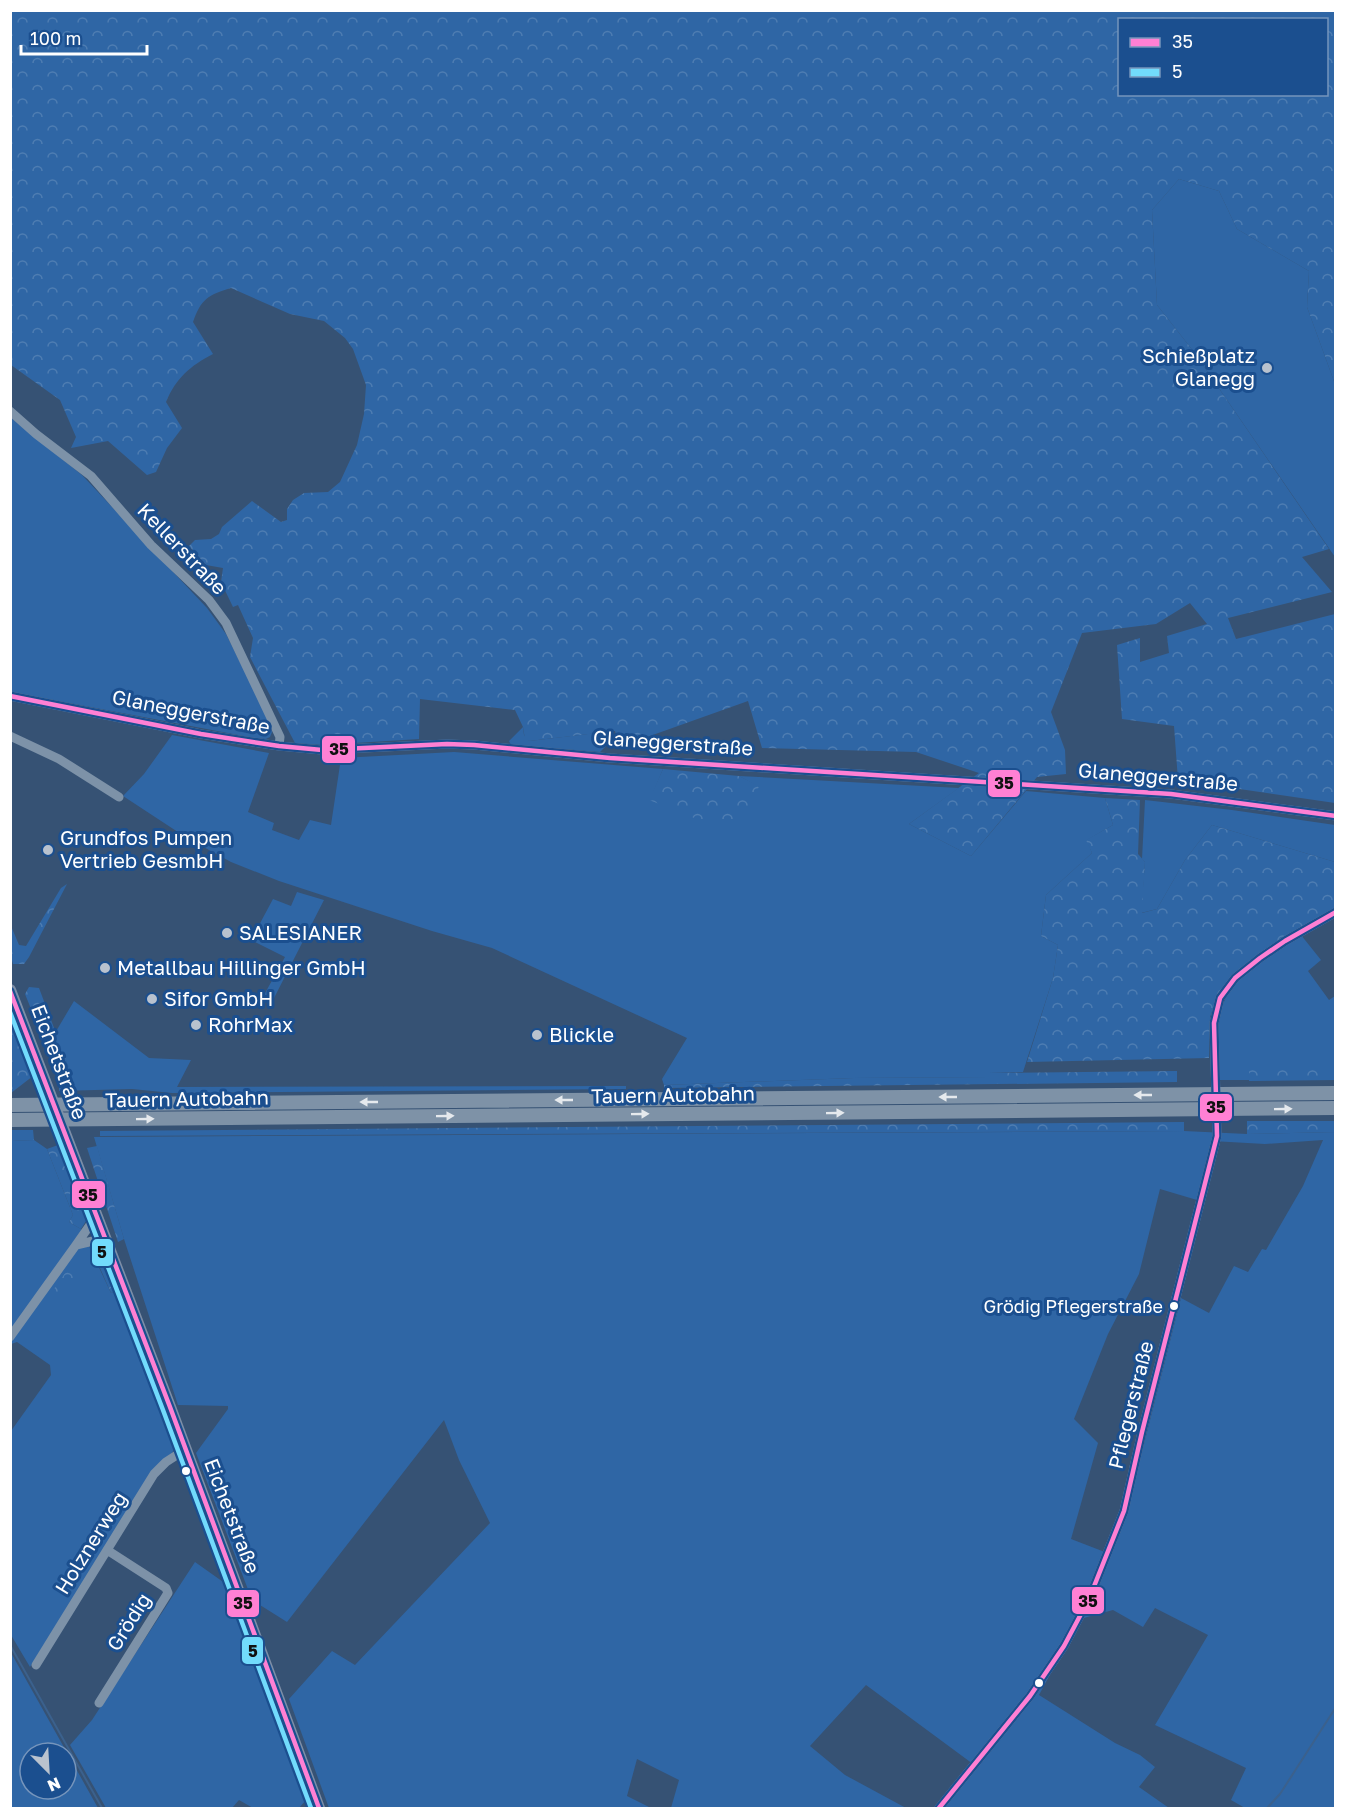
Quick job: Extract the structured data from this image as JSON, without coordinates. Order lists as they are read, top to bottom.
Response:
{
  "streets": {
    "highway": ["Tauern Autobahn"],
    "main road": ["Eichetstraße"],
    "street": [
      "Kellerstraße",
      "Glaneggerstraße",
      "Pflegerstraße",
      "Holznerweg",
      "Grödig"
    ]
  },
  "crossings": [
    ["Kellerstraße", "Glaneggerstraße"],
    ["Eichetstraße", "Holznerweg"],
    ["Holznerweg", "Grödig"]
  ],
  "places": [
    "Schießplatz Glanegg",
    "Grundfos Pumpen Vertrieb GesmbH",
    "SALESIANER",
    "Metallbau Hillinger GmbH",
    "Sifor GmbH",
    "RohrMax",
    "Blickle",
    "Grödig Pflegerstraße"
  ],
  "lines": ["transit line 35", "transit line 5"],
  "legend": ["35", "5"],
  "scale_bar": "100 m",
  "north": "bottom right"
}
